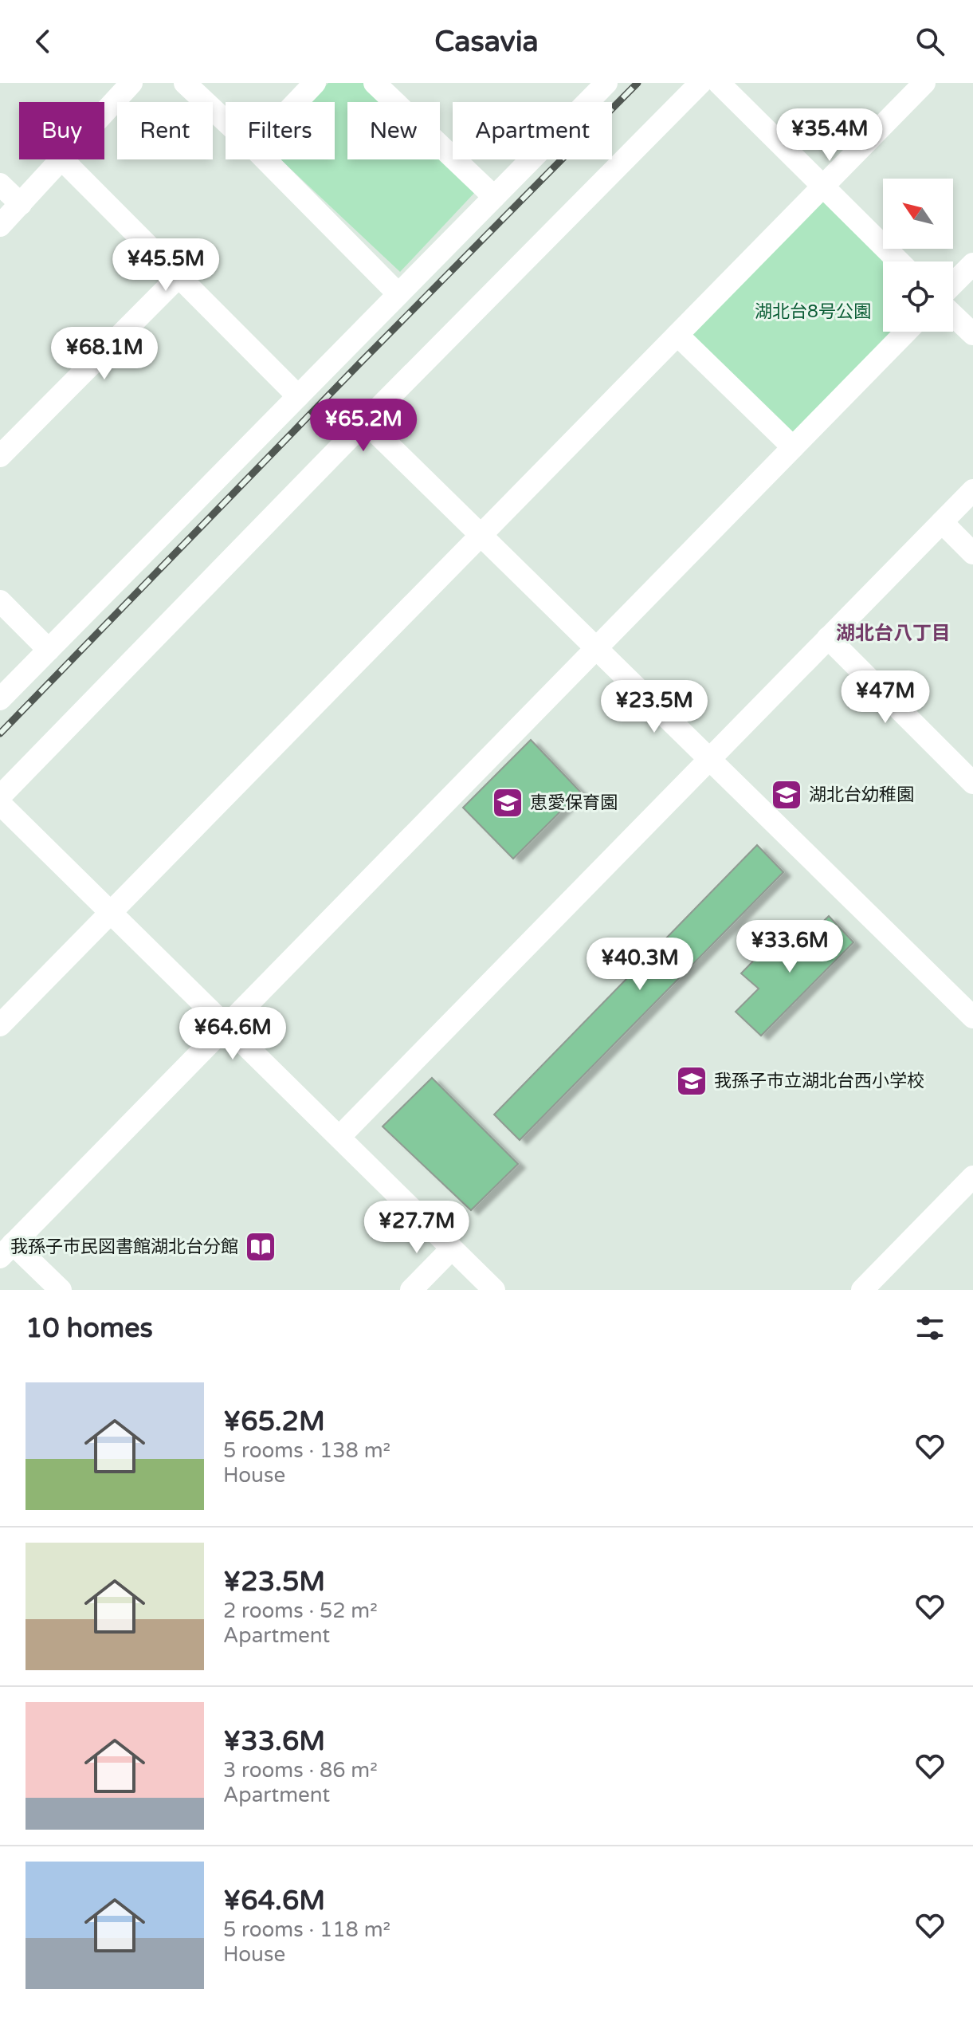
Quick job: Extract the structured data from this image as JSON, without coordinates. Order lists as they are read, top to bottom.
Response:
{
  "districts": ["湖北台八丁目"],
  "parks": ["湖北台8号公園"],
  "places": {
    "school or university": ["湖北台幼稚園", "恵愛保育園", "我孫子市立湖北台西小学校"],
    "library": ["我孫子市民図書館湖北台分館"]
  },
  "north": "top left",
  "page": {
    "header": "Casavia",
    "chip": [
      "Buy",
      "Rent",
      "Filters",
      "New",
      "Apartment"
    ],
    "price": [
      "¥35.4M",
      "¥45.5M",
      "¥68.1M",
      "¥65.2M",
      "¥47M",
      "¥23.5M",
      "¥33.6M",
      "¥40.3M",
      "¥64.6M",
      "¥27.7M"
    ],
    "heading": "10 homes",
    "list": [
      {
        "name": "¥65.2M",
        "note": "5 rooms · 138 m² · House"
      },
      {
        "name": "¥23.5M",
        "note": "2 rooms · 52 m² · Apartment"
      },
      {
        "name": "¥33.6M",
        "note": "3 rooms · 86 m² · Apartment"
      },
      {
        "name": "¥64.6M",
        "note": "5 rooms · 118 m² · House"
      }
    ]
  }
}
